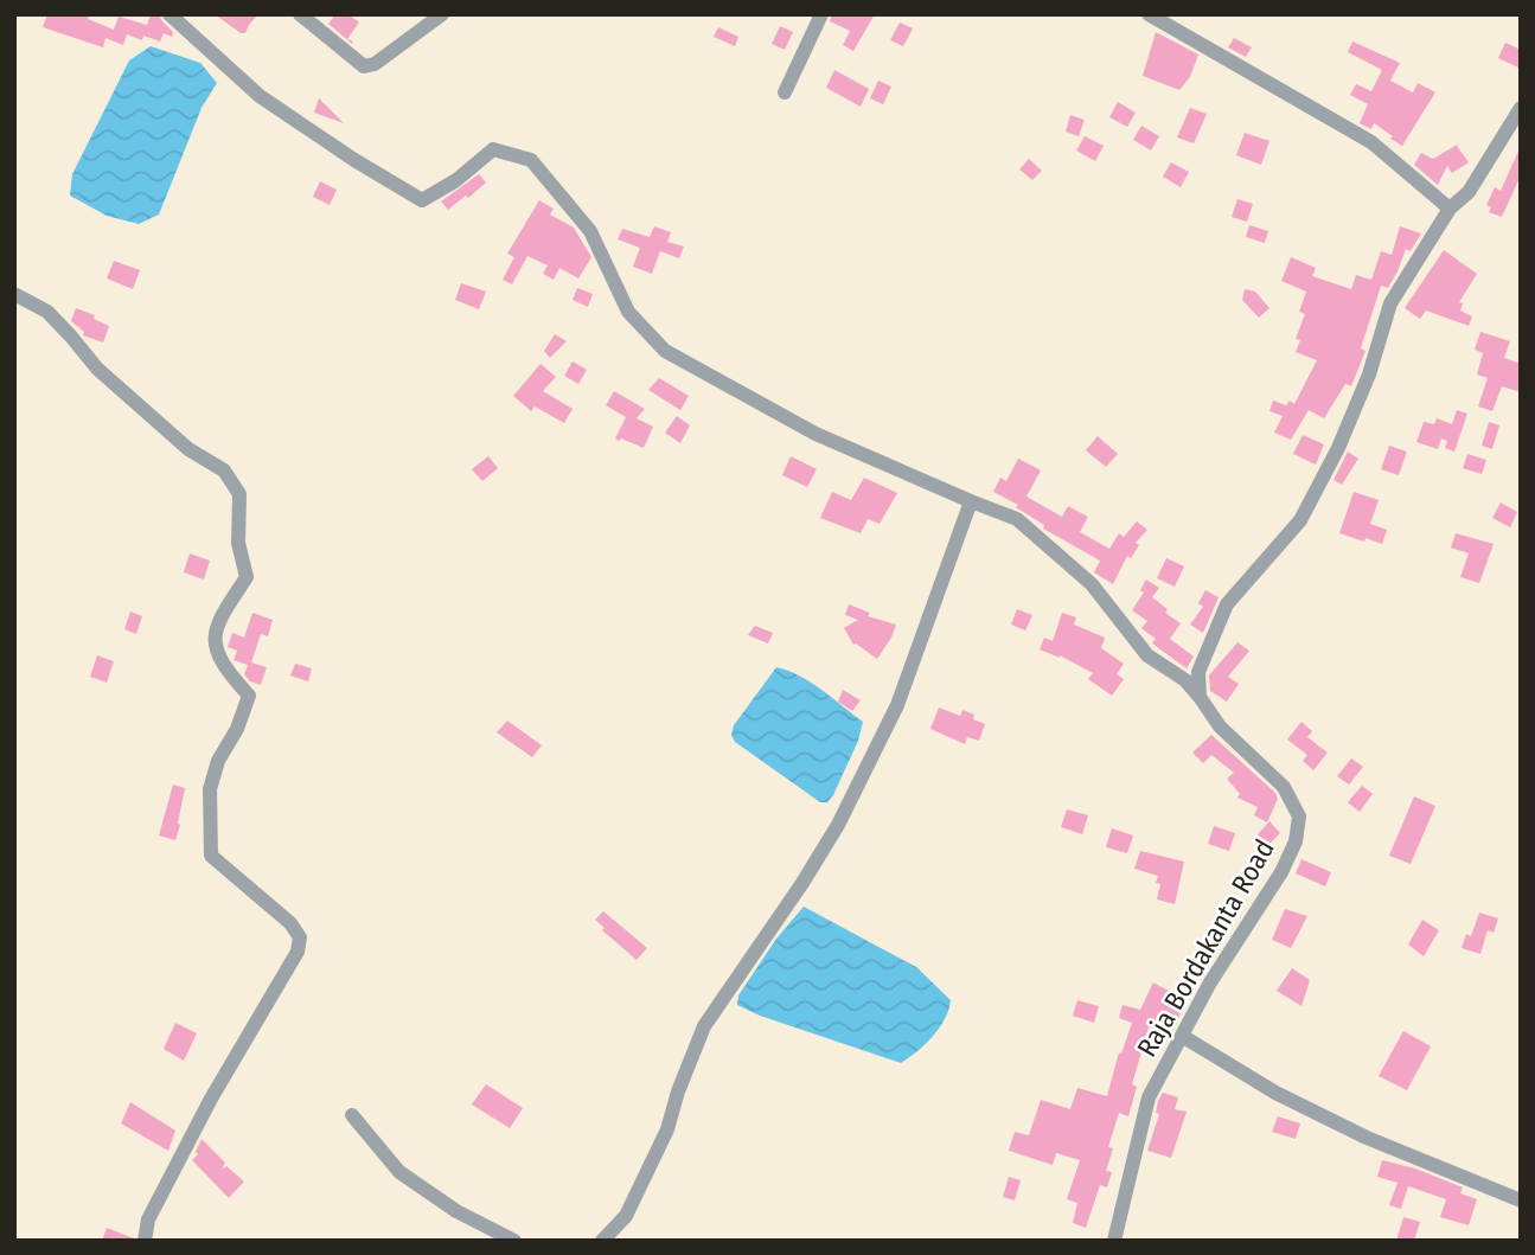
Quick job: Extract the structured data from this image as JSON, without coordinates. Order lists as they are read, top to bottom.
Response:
{
  "streets": {
    "street": ["Raja Bordakanta Road"]
  }
}
